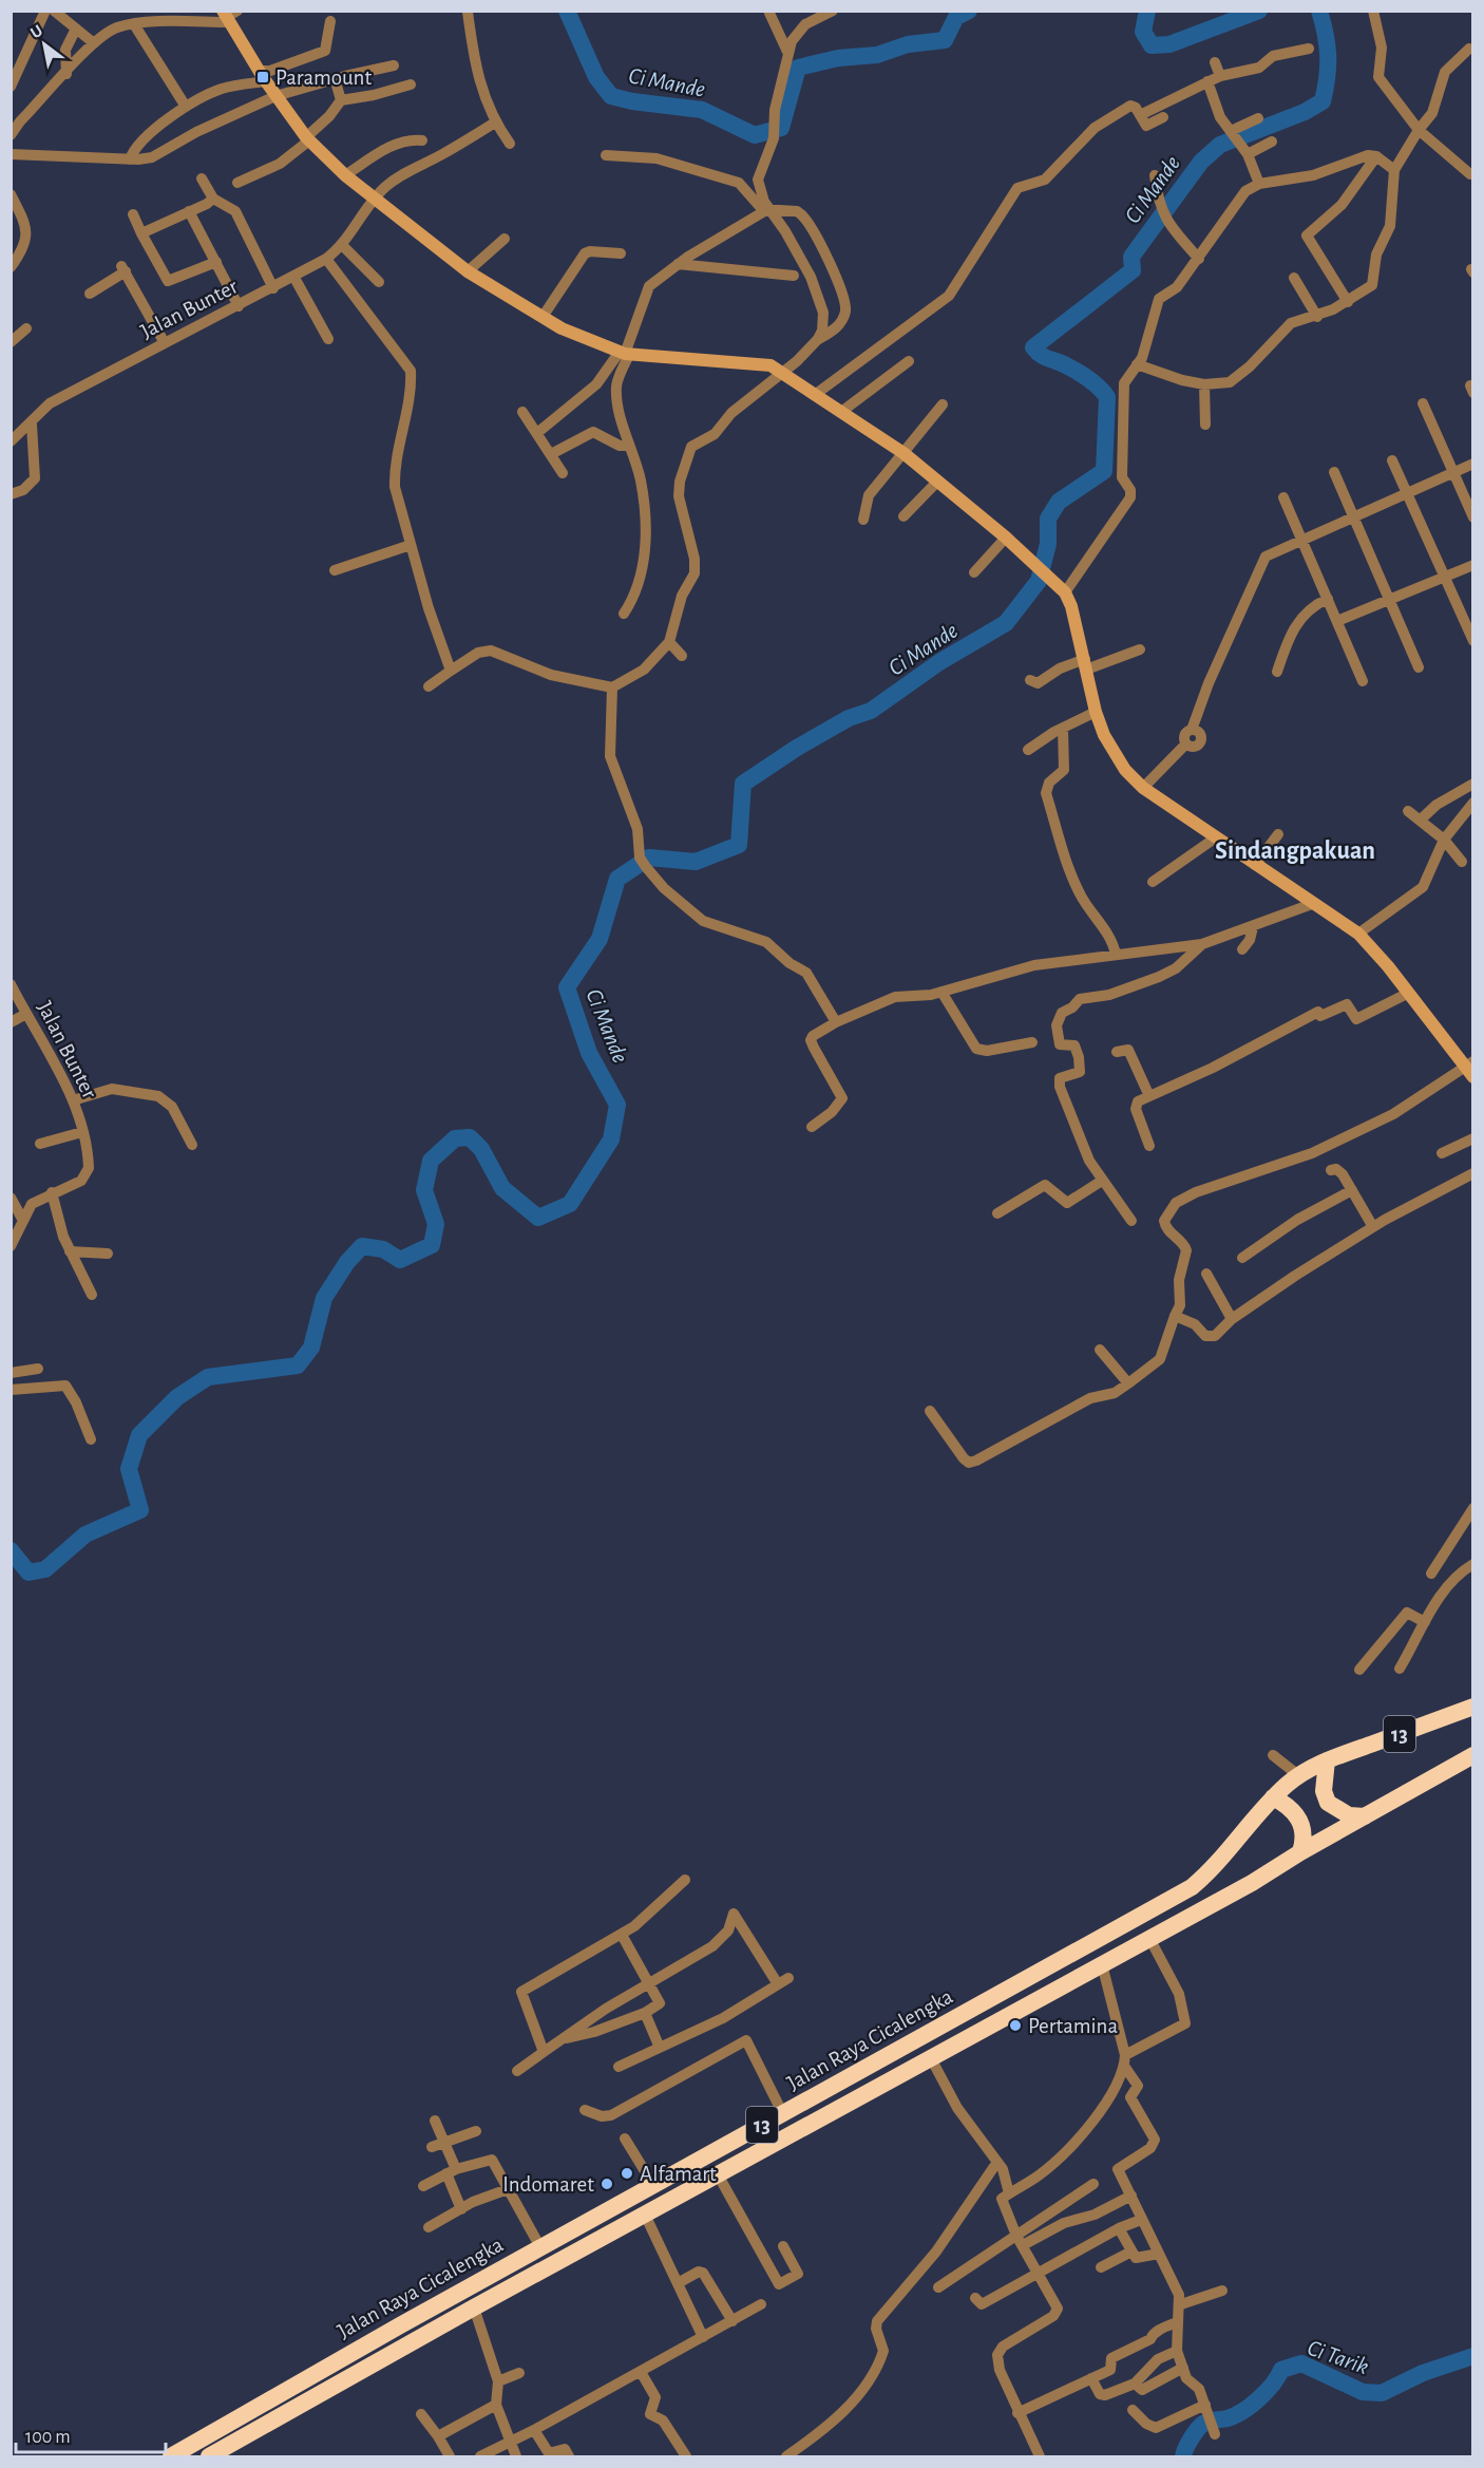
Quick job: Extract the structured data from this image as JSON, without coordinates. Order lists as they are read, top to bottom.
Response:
{
  "streets": {
    "highway": ["13", "Jalan Raya Cicalengka"],
    "street": ["Jalan Bunter"]
  },
  "districts": ["Sindangpakuan"],
  "water": ["Ci Mande", "Ci Tarik"],
  "places": {
    "transit": ["Paramount"],
    "other": ["Pertamina", "Alfamart", "Indomaret"]
  },
  "scale_bar": "100 m",
  "north": "top left"
}
